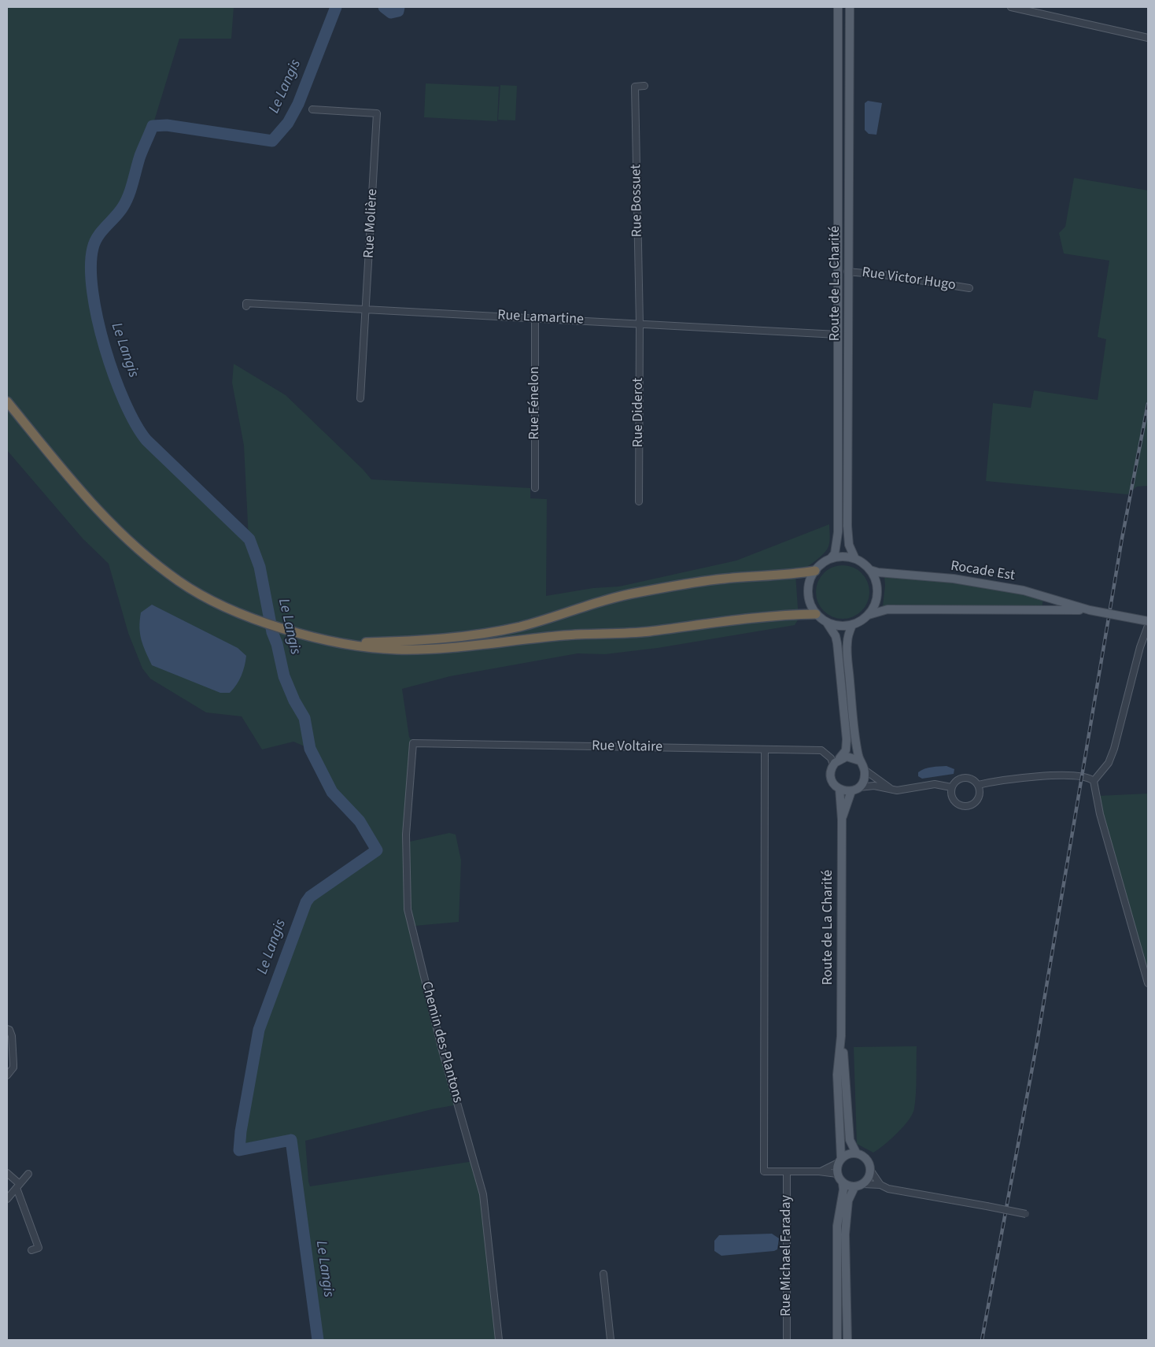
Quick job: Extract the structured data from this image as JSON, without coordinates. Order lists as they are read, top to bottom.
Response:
{
  "streets": {
    "main road": ["Route de La Charité", "Rocade Est"],
    "street": [
      "Rue Bossuet",
      "Rue Molière",
      "Rue Victor Hugo",
      "Rue Lamartine",
      "Rue Fénelon",
      "Rue Diderot",
      "Rue Voltaire",
      "Chemin des Plantons",
      "Rue Michael Faraday"
    ]
  },
  "crossings": [
    ["Rue Bossuet", "Rue Lamartine"],
    ["Rue Bossuet", "Rue Diderot"],
    ["Rue Molière", "Rue Lamartine"],
    ["Rue Victor Hugo", "Route de La Charité"],
    ["Route de La Charité", "Rue Lamartine"],
    ["Route de La Charité", "Rocade Est"],
    ["Route de La Charité", "Rue Voltaire"],
    ["Rue Lamartine", "Rue Fénelon"],
    ["Rue Lamartine", "Rue Diderot"],
    ["Rue Voltaire", "Chemin des Plantons"]
  ],
  "water": ["Le Langis"]
}
